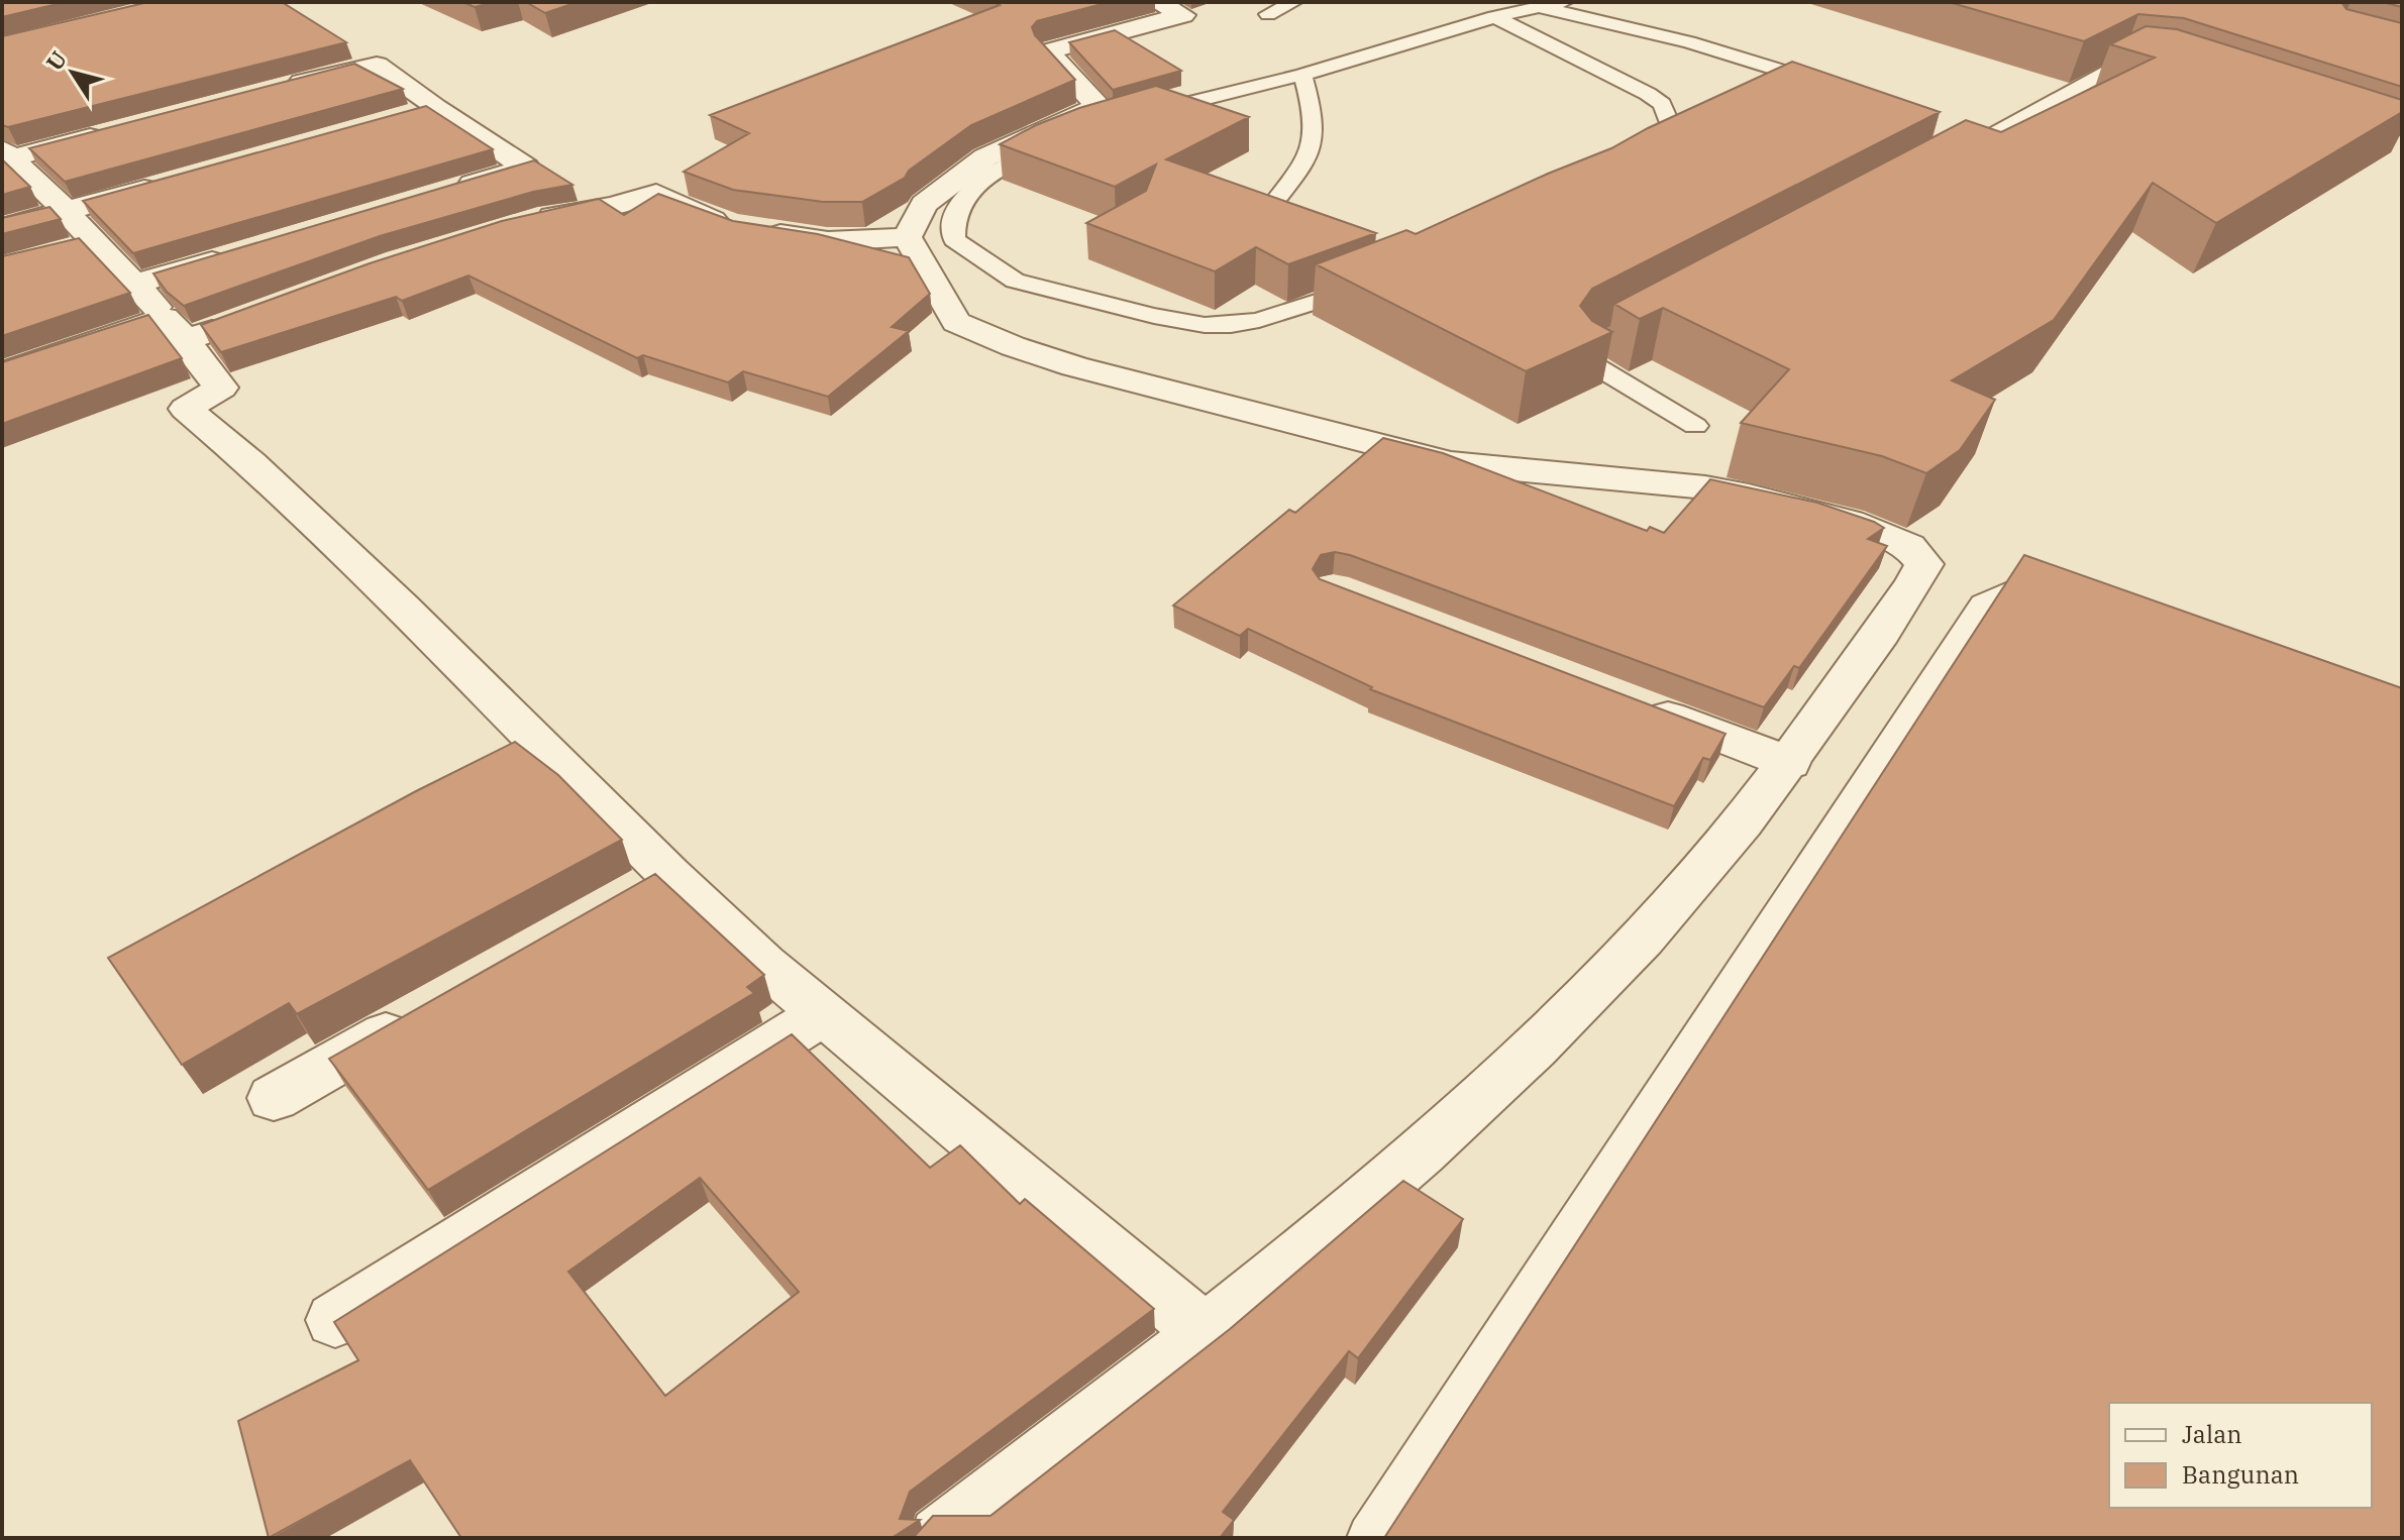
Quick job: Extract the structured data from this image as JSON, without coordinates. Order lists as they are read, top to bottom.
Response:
{
  "legend": ["Jalan", "Bangunan"],
  "north": "top left"
}
